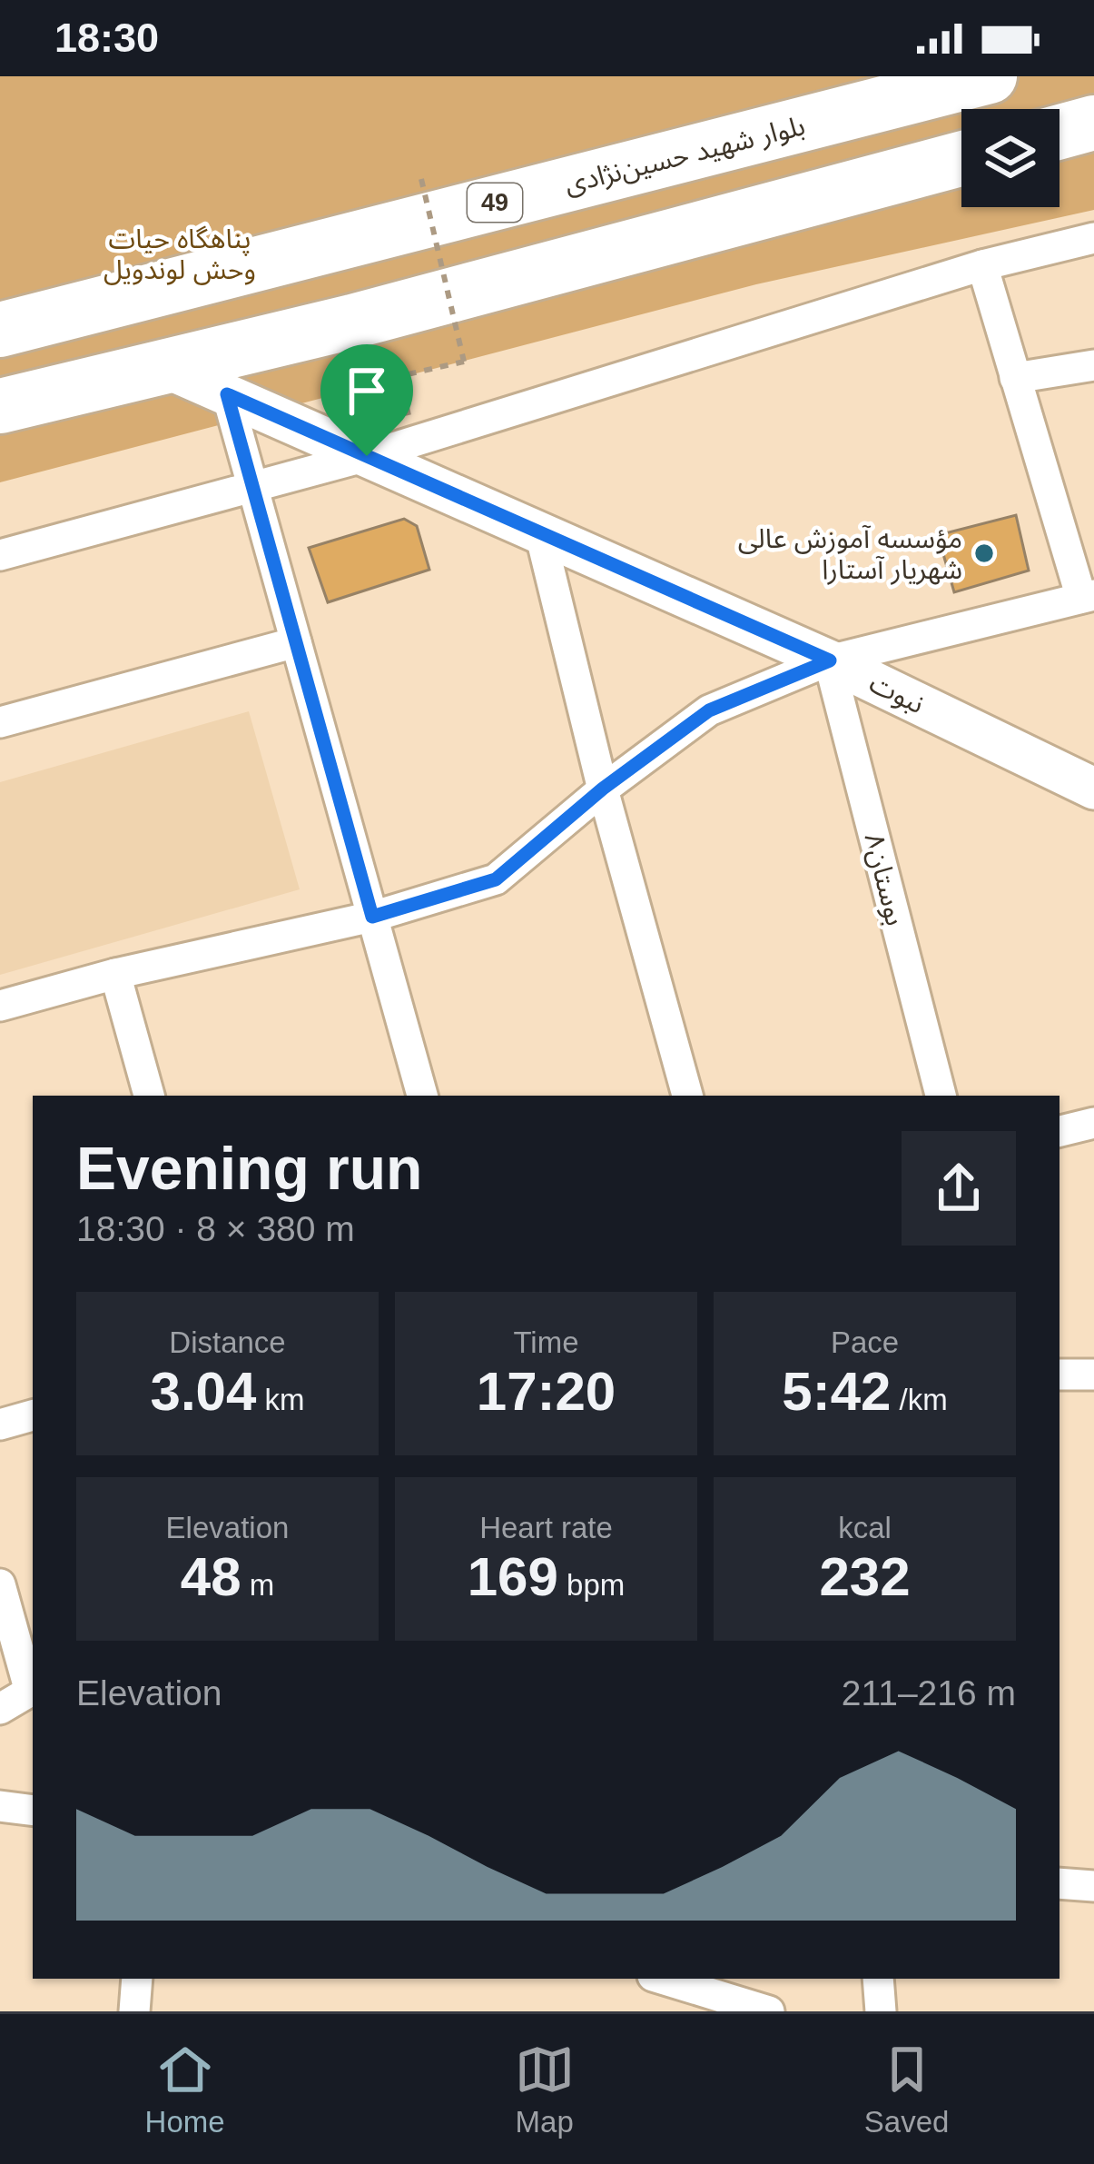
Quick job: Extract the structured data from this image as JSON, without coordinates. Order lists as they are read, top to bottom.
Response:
{
  "streets": {
    "highway": ["بلوار شهید حسین‌نژادی", "49"],
    "street": ["نبوت", "بوستان۸"]
  },
  "crossings": [
    ["نبوت", "بوستان۸"]
  ],
  "parks": ["پناهگاه حیات وحش لوندویل"],
  "places": ["مؤسسه آموزش عالی شهریار آستارا"],
  "page": {
    "status": "18:30",
    "heading": ["Evening run", "18:30 · 8 × 380 m"],
    "stats": [
      ["Distance", "3.04 km"],
      ["Time", "17:20"],
      ["Pace", "5:42 /km"],
      ["Elevation", "48 m"],
      ["Heart rate", "169 bpm"],
      ["kcal", "232"]
    ],
    "chart": ["Elevation", "211–216 m"],
    "tabs": ["Home", "Map", "Saved"]
  }
}
